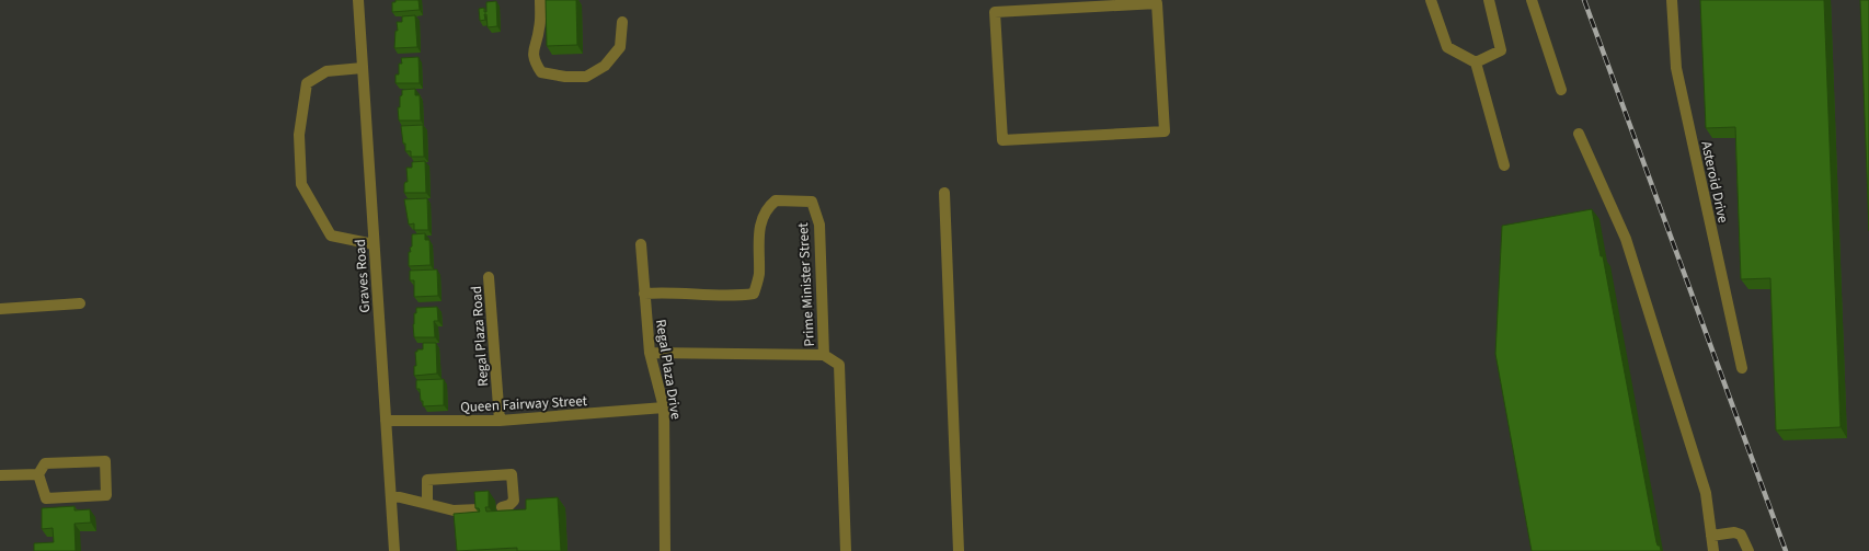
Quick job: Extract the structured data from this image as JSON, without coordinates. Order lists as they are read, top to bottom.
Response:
{
  "streets": {
    "street": [
      "Asteroid Drive",
      "Graves Road",
      "Prime Minister Street",
      "Regal Plaza Road",
      "Regal Plaza Drive",
      "Queen Fairway Street"
    ]
  },
  "crossings": [
    ["Graves Road", "Queen Fairway Street"],
    ["Prime Minister Street", "Regal Plaza Drive"],
    ["Regal Plaza Road", "Queen Fairway Street"],
    ["Regal Plaza Drive", "Queen Fairway Street"]
  ]
}
